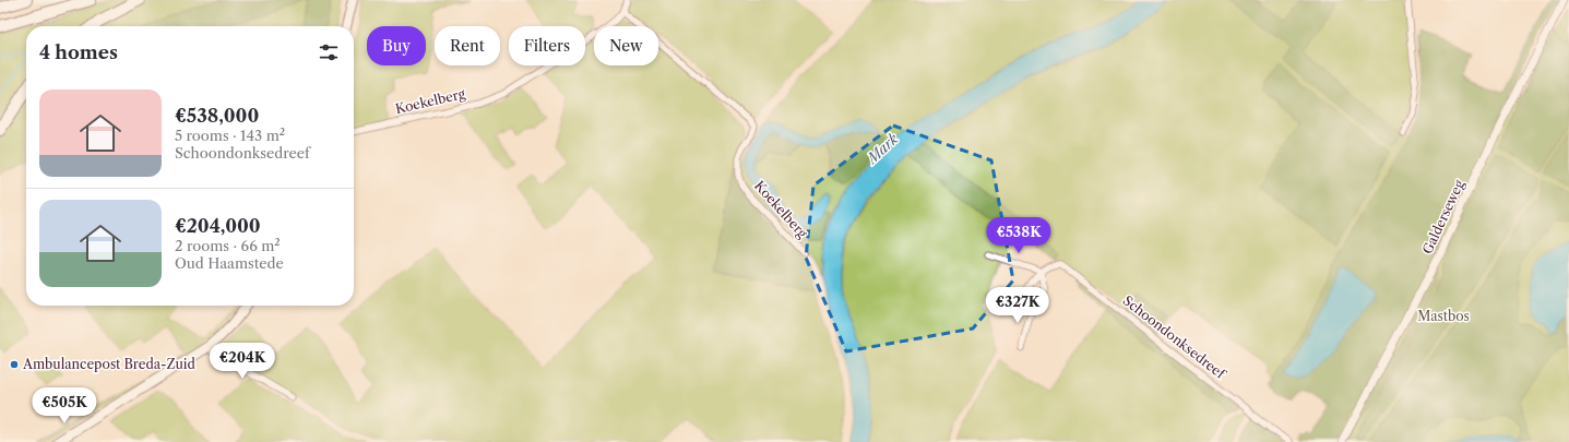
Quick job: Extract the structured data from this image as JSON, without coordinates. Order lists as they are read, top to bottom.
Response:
{
  "streets": {
    "street": ["Koekelberg", "Galderseweg", "Schoondonksedreef"]
  },
  "water": ["Mark"],
  "parks": ["Mastbos"],
  "places": ["Ambulancepost Breda-Zuid"],
  "page": {
    "chip": [
      "Buy",
      "Rent",
      "Filters",
      "New"
    ],
    "heading": "4 homes",
    "list": [
      {
        "name": "€538,000",
        "note": "5 rooms · 143 m² · Schoondonksedreef"
      },
      {
        "name": "€204,000",
        "note": "2 rooms · 66 m² · Oud Haamstede"
      }
    ],
    "price": [
      "€538K",
      "€327K",
      "€204K",
      "€505K"
    ]
  }
}
